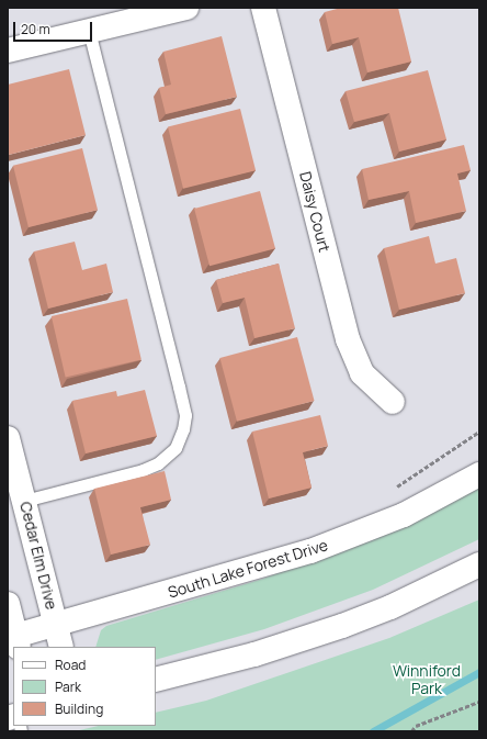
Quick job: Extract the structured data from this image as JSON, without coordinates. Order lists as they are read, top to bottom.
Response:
{
  "streets": {
    "main road": ["Daisy Court", "Cedar Elm Drive", "South Lake Forest Drive"]
  },
  "crossings": [
    ["Cedar Elm Drive", "South Lake Forest Drive"]
  ],
  "parks": ["Winniford Park"],
  "legend": ["Road", "Park", "Building"],
  "scale_bar": "20 m"
}
